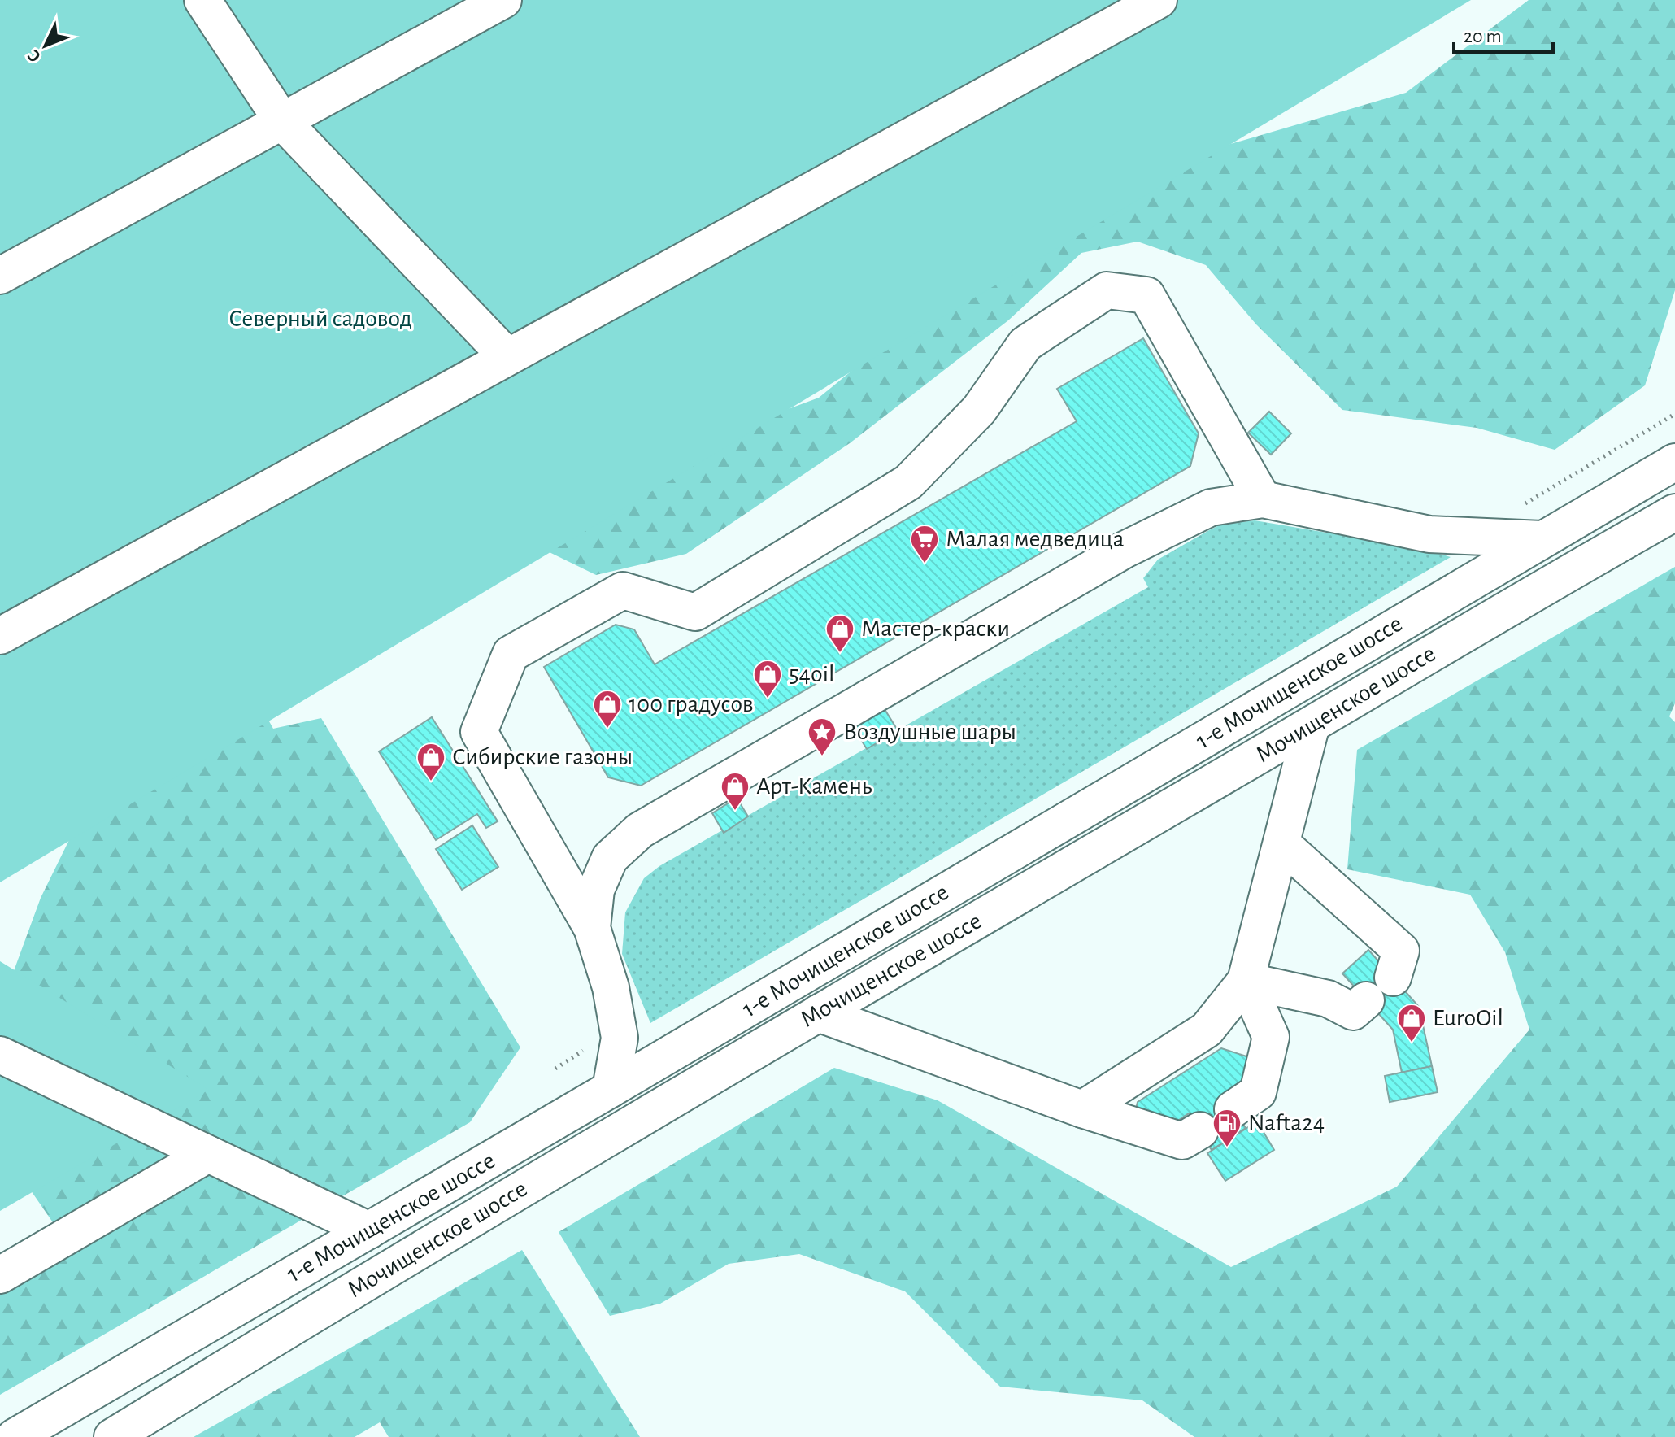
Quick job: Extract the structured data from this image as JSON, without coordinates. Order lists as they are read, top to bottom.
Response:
{
  "streets": {
    "main road": ["1-е Мочищенское шоссе", "Мочищенское шоссе"]
  },
  "parks": ["Северный садовод"],
  "places": {
    "supermarket": ["Малая медведица"],
    "shop": [
      "Мастер-краски",
      "54oil",
      "100 градусов",
      "Сибирские газоны",
      "Арт-Камень",
      "EuroOil"
    ],
    "place": ["Воздушные шары"],
    "fuel station": ["Nafta24"]
  },
  "scale_bar": "20 m",
  "north": "bottom left"
}
